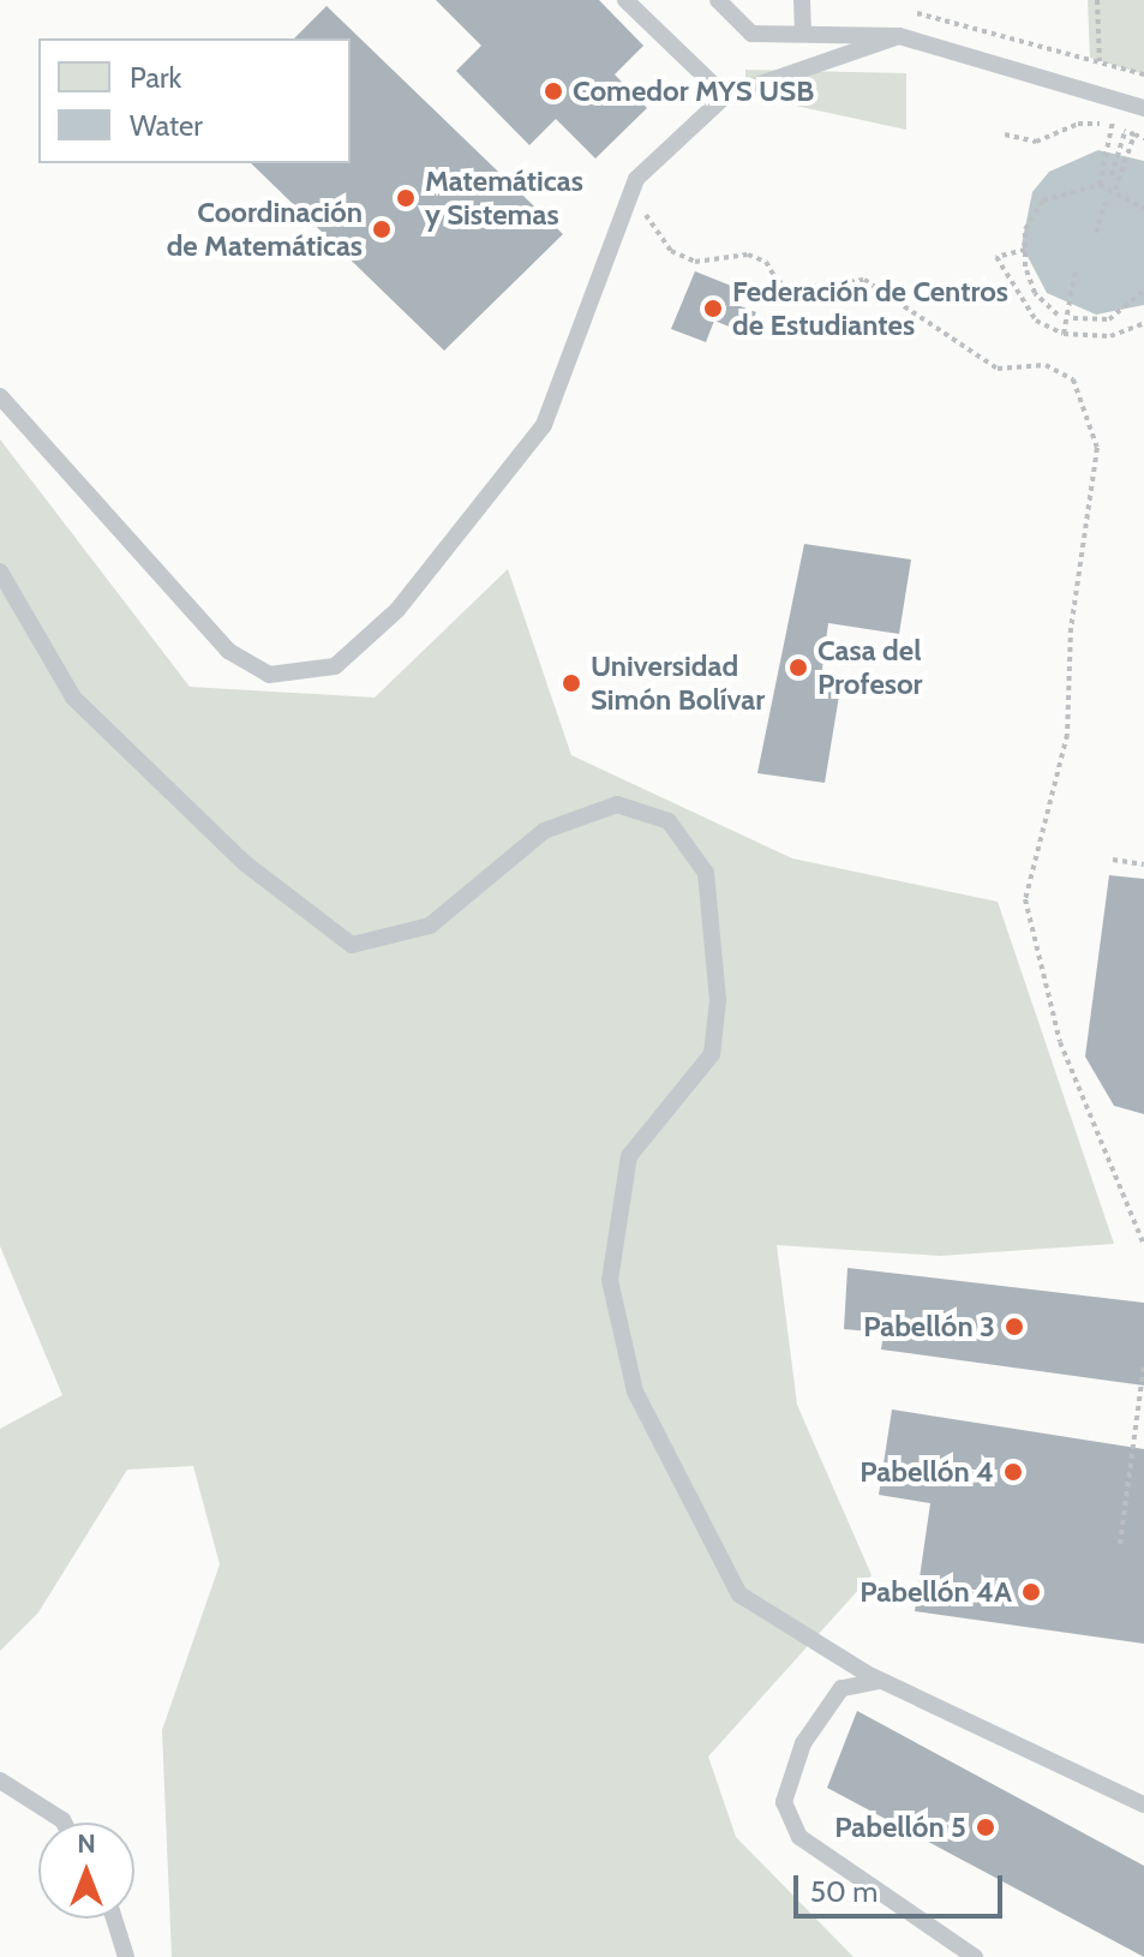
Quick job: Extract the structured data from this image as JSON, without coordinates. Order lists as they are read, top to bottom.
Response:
{
  "places": [
    "Comedor MYS USB",
    "Matemáticas y Sistemas",
    "Coordinación de Matemáticas",
    "Federación de Centros de Estudiantes",
    "Casa del Profesor",
    "Universidad Simón Bolívar",
    "Pabellón 3",
    "Pabellón 4",
    "Pabellón 4A",
    "Pabellón 5"
  ],
  "legend": ["Park", "Water"],
  "scale_bar": "50 m",
  "north": "top"
}
